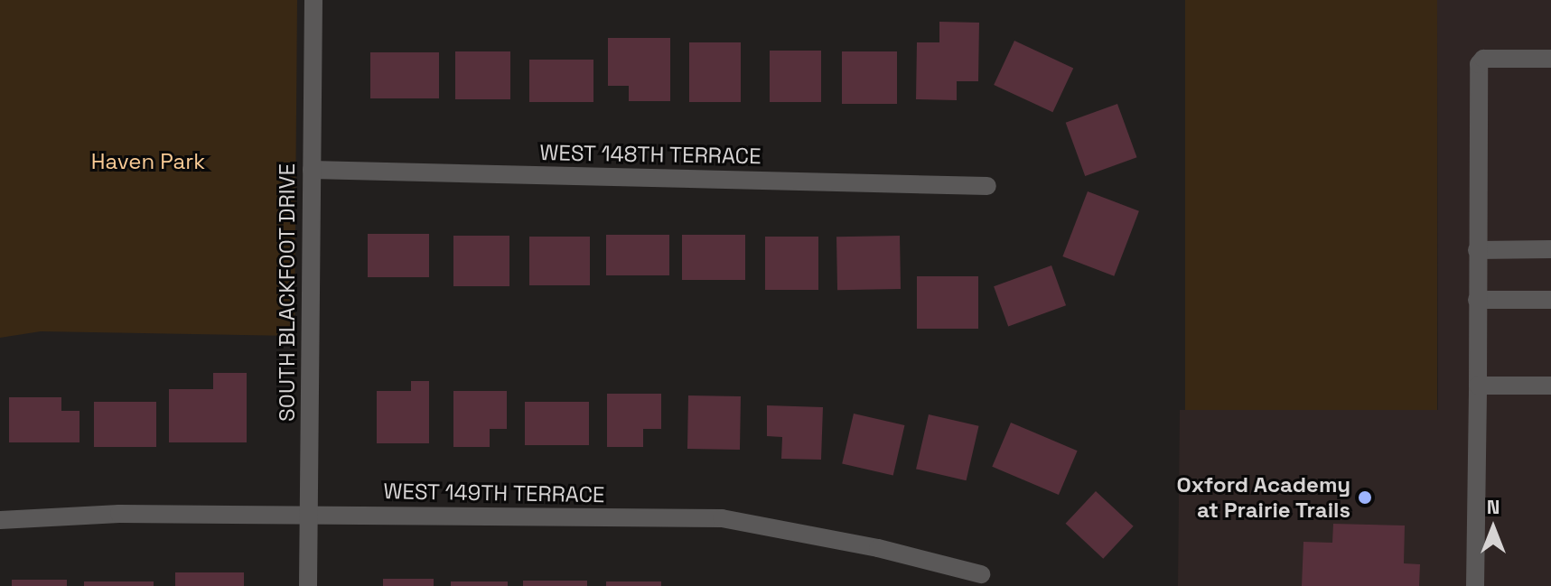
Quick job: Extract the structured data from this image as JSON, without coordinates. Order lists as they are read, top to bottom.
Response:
{
  "streets": {
    "street": ["WEST 148TH TERRACE", "SOUTH BLACKFOOT DRIVE", "WEST 149TH TERRACE"]
  },
  "crossings": [
    ["WEST 148TH TERRACE", "SOUTH BLACKFOOT DRIVE"],
    ["SOUTH BLACKFOOT DRIVE", "WEST 149TH TERRACE"]
  ],
  "parks": ["Haven Park"],
  "places": ["Oxford Academy at Prairie Trails"],
  "north": "top"
}
